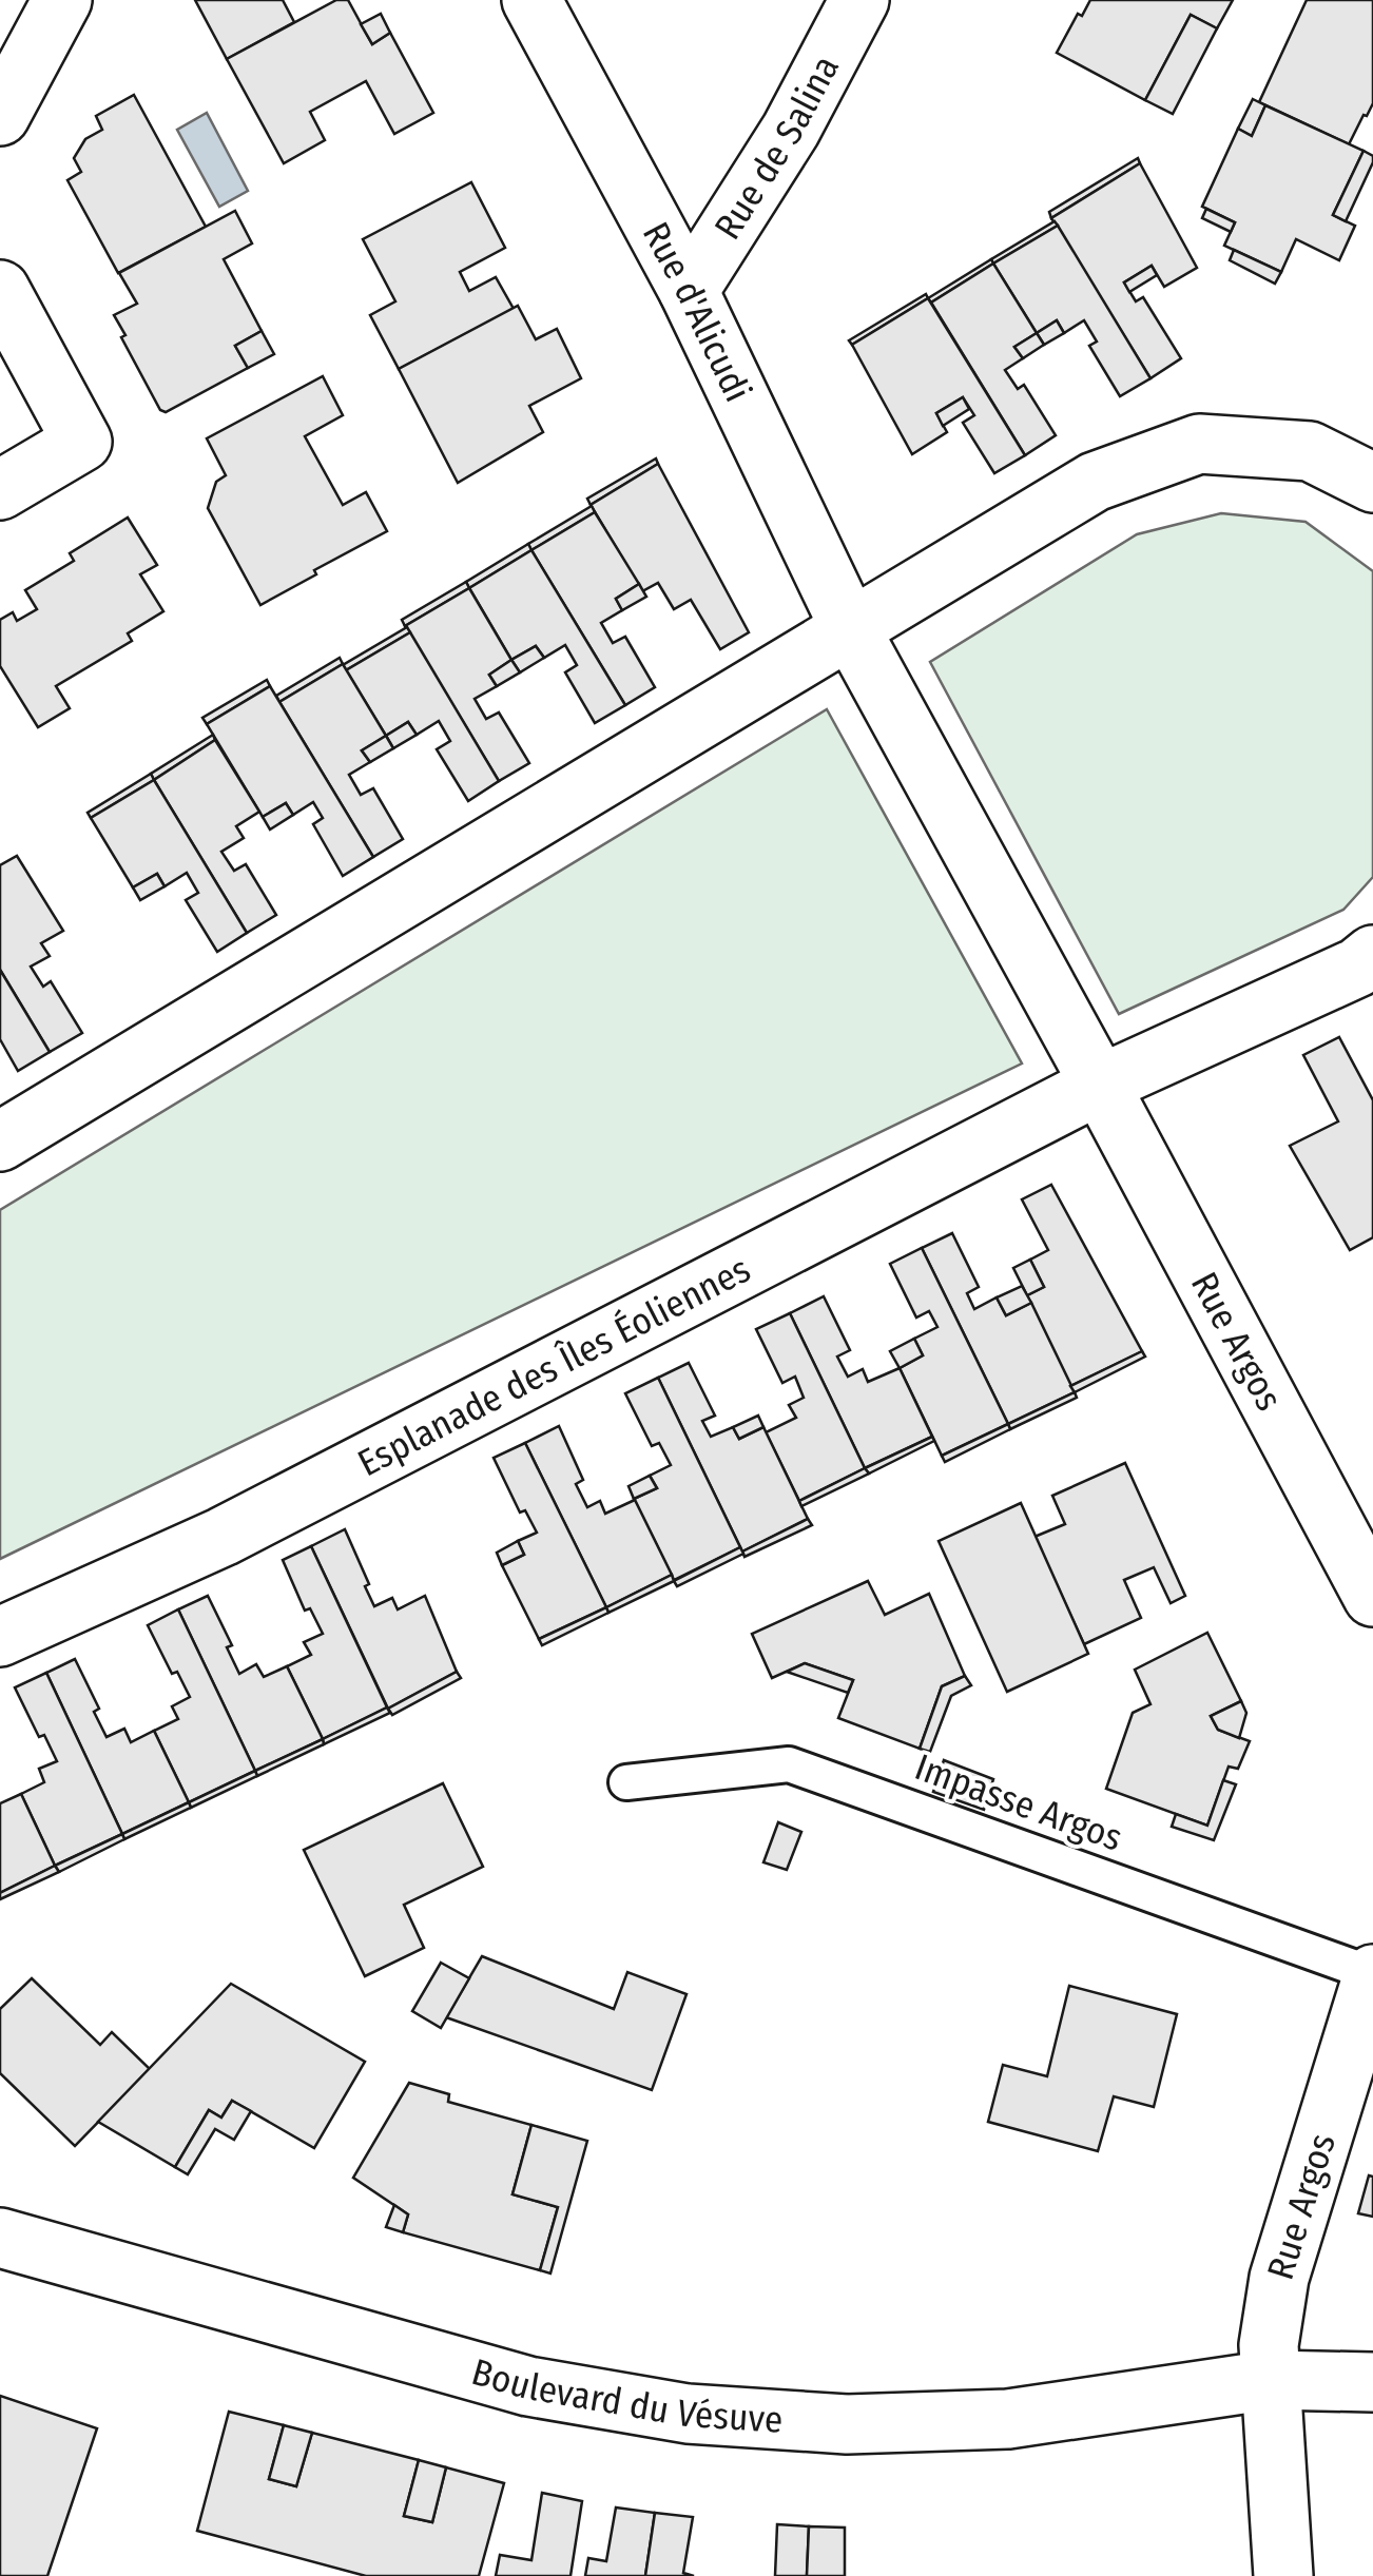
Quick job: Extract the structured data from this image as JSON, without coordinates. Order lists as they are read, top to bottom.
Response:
{
  "streets": {
    "street": [
      "Rue de Salina",
      "Rue d'Alicudi",
      "Rue Argos",
      "Esplanade des Îles Éoliennes",
      "Boulevard du Vésuve"
    ],
    "lane": ["Impasse Argos"]
  },
  "crossings": [
    ["Rue de Salina", "Rue d'Alicudi"],
    ["Rue Argos", "Esplanade des Îles Éoliennes"],
    ["Rue Argos", "Impasse Argos"],
    ["Rue Argos", "Boulevard du Vésuve"]
  ]
}
